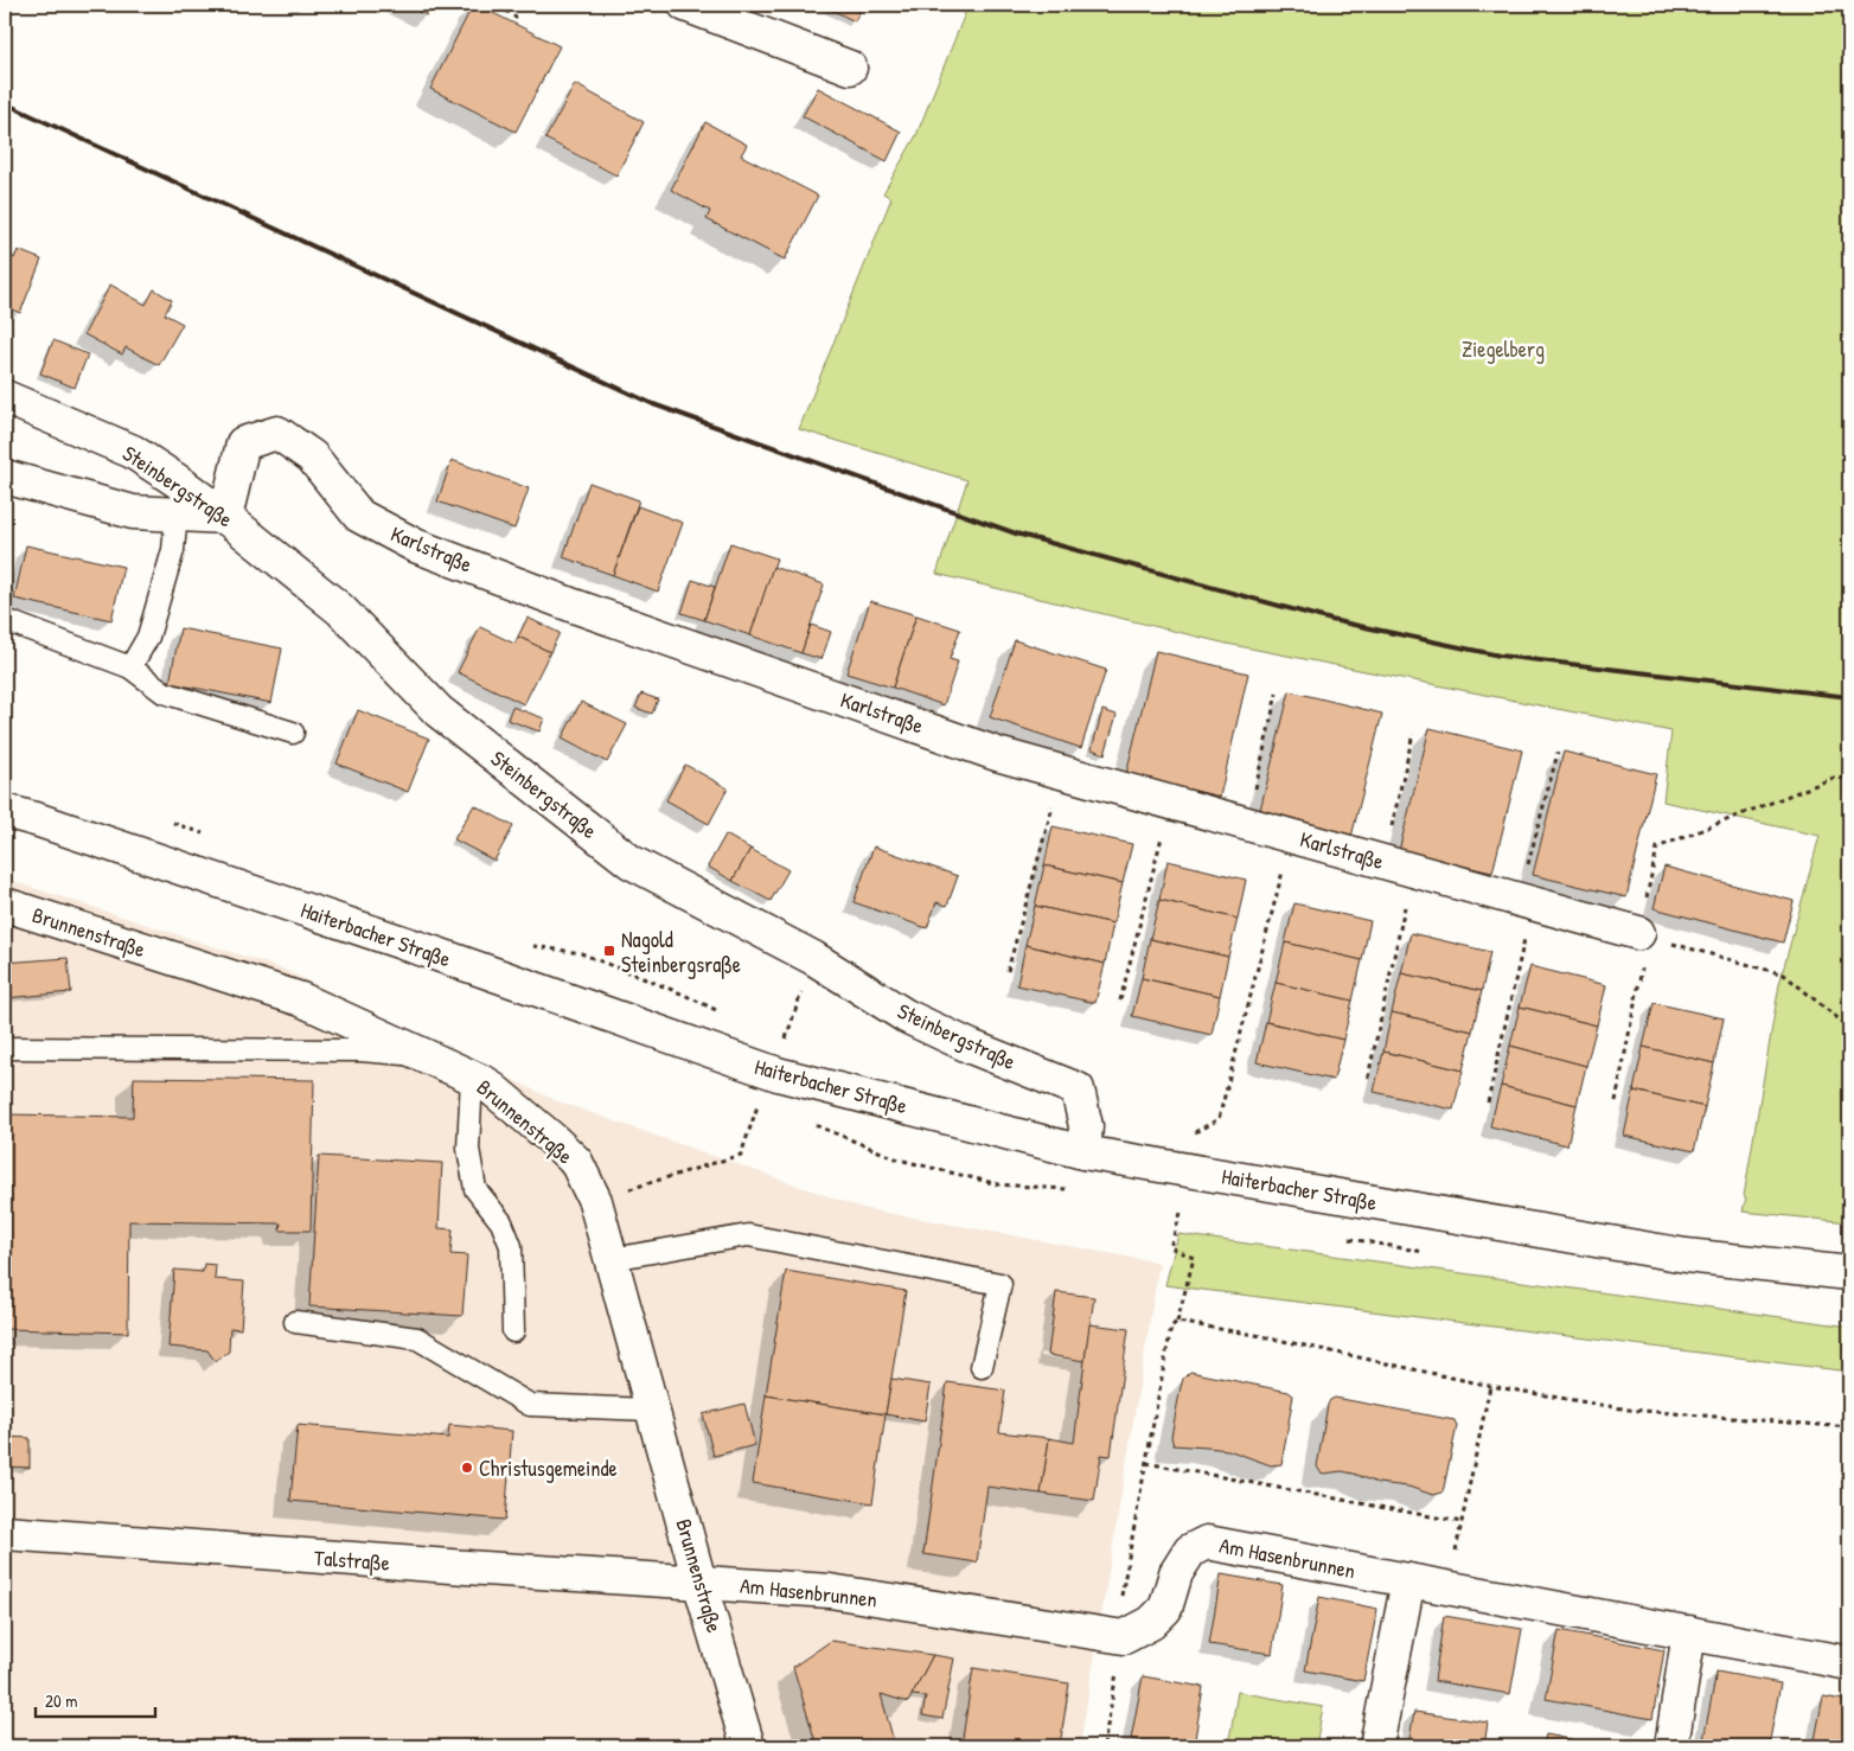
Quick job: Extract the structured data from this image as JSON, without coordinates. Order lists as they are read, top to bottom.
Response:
{
  "streets": {
    "street": [
      "Steinbergstraße",
      "Karlstraße",
      "Brunnenstraße",
      "Haiterbacher Straße",
      "Am Hasenbrunnen",
      "Talstraße"
    ]
  },
  "crossings": [
    ["Steinbergstraße", "Karlstraße"],
    ["Steinbergstraße", "Haiterbacher Straße"],
    ["Brunnenstraße", "Am Hasenbrunnen"],
    ["Brunnenstraße", "Talstraße"],
    ["Am Hasenbrunnen", "Talstraße"]
  ],
  "parks": ["Ziegelberg"],
  "places": {
    "transit": ["Nagold Steinbergsraße"],
    "other": ["Christusgemeinde"]
  },
  "scale_bar": "20 m"
}
